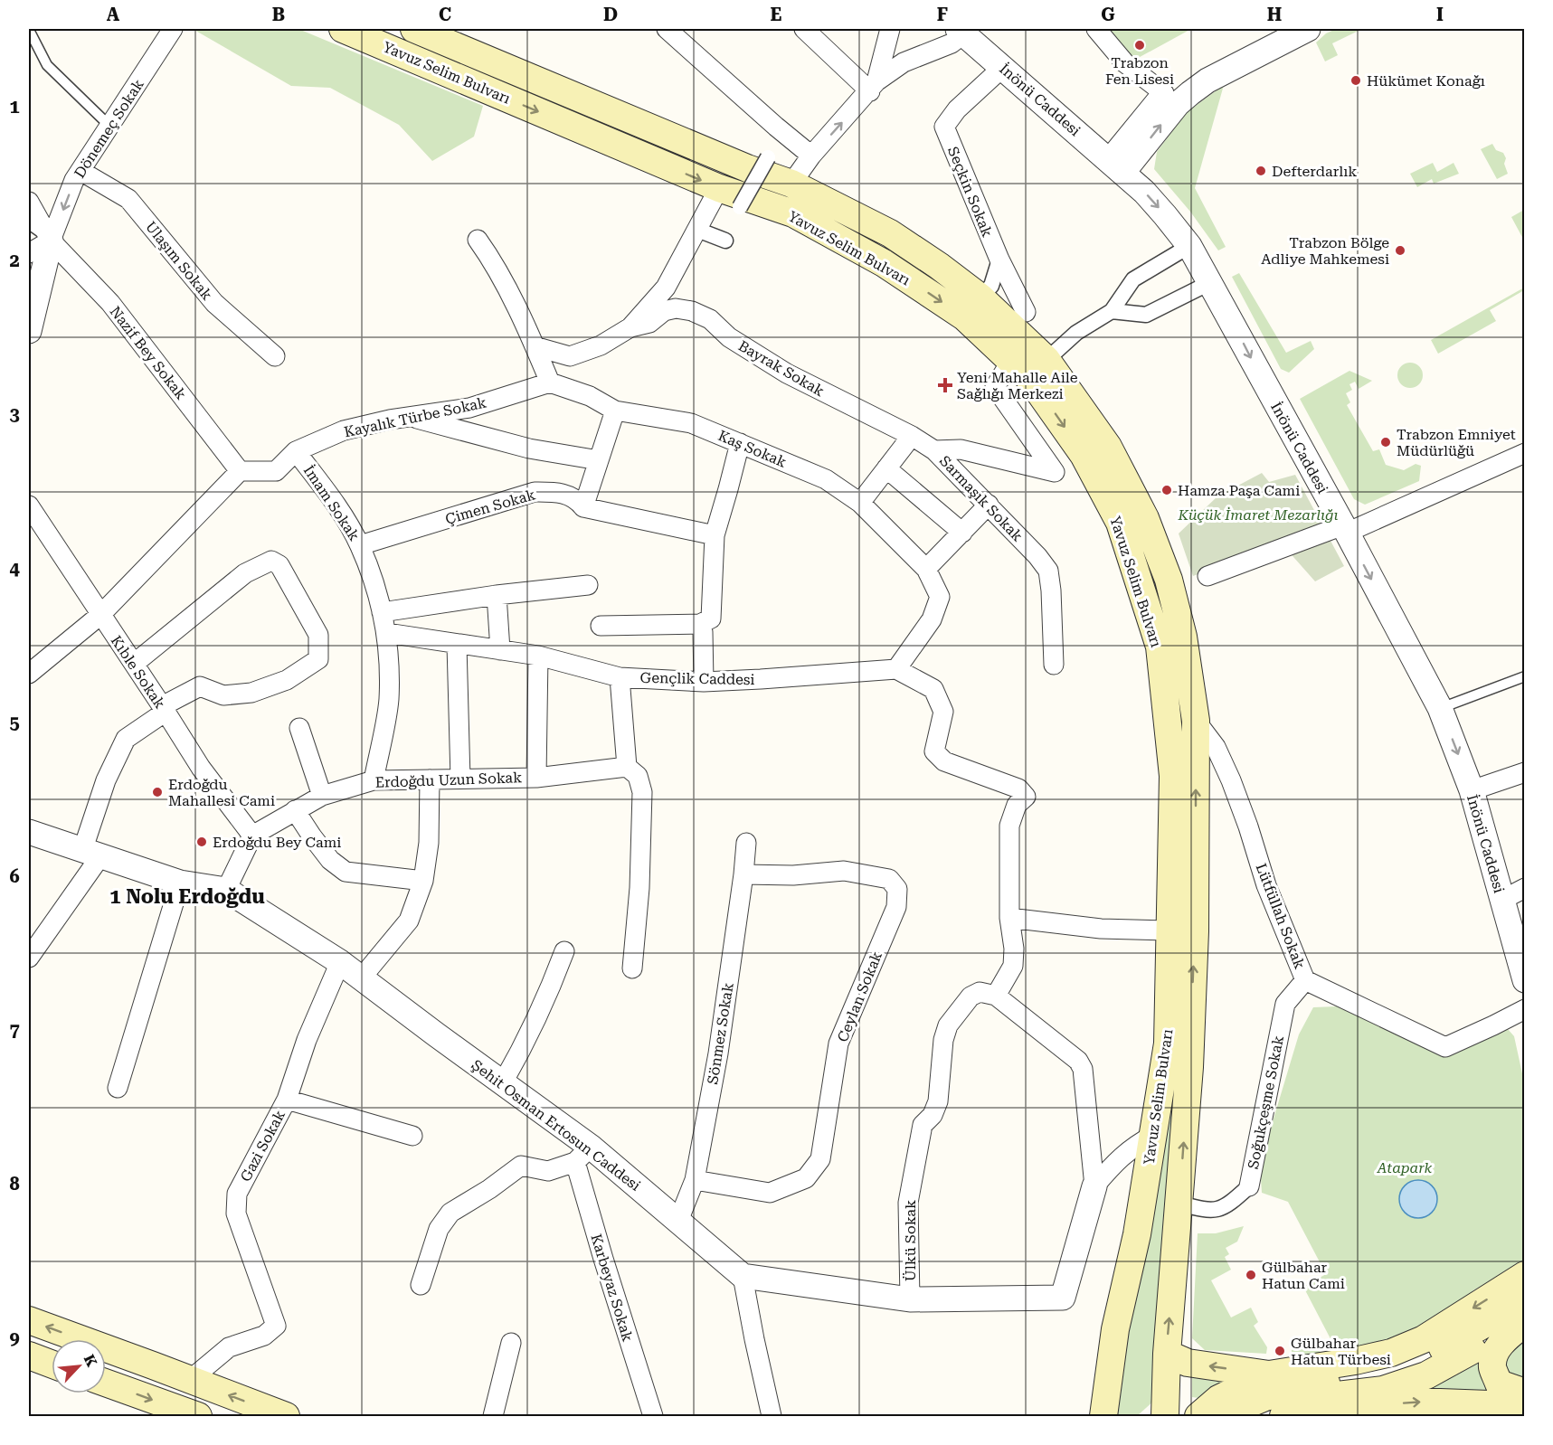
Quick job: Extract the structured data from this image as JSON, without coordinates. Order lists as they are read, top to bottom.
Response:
{
  "streets": {
    "main road": ["Yavuz Selim Bulvarı"],
    "street": [
      "İnönü Caddesi",
      "Dönemeç Sokak",
      "Seçkin Sokak",
      "Ulaşım Sokak",
      "Nazif Bey Sokak",
      "Bayrak Sokak",
      "Kayalık Türbe Sokak",
      "Kaş Sokak",
      "Sarmaşık Sokak",
      "İmam Sokak",
      "Çimen Sokak",
      "Kıble Sokak",
      "Gençlik Caddesi",
      "Erdoğdu Uzun Sokak",
      "Lütfüllah Sokak",
      "Ceylan Sokak",
      "Sönmez Sokak",
      "Soğukçeşme Sokak",
      "Şehit Osman Ertosun Caddesi",
      "Gazi Sokak",
      "Ülkü Sokak",
      "Karbeyaz Sokak"
    ]
  },
  "crossings": [
    ["Yavuz Selim Bulvarı", "Seçkin Sokak"],
    ["Yavuz Selim Bulvarı", "Kayalık Türbe Sokak"],
    ["Yavuz Selim Bulvarı", "Sarmaşık Sokak"],
    ["Yavuz Selim Bulvarı", "Lütfüllah Sokak"],
    ["Yavuz Selim Bulvarı", "Soğukçeşme Sokak"],
    ["İnönü Caddesi", "Seçkin Sokak"],
    ["Dönemeç Sokak", "Ulaşım Sokak"],
    ["Dönemeç Sokak", "Nazif Bey Sokak"],
    ["Nazif Bey Sokak", "Kayalık Türbe Sokak"],
    ["Bayrak Sokak", "Kayalık Türbe Sokak"],
    ["Bayrak Sokak", "Sarmaşık Sokak"],
    ["Kayalık Türbe Sokak", "Kaş Sokak"],
    ["Kayalık Türbe Sokak", "İmam Sokak"],
    ["İmam Sokak", "Çimen Sokak"],
    ["İmam Sokak", "Gençlik Caddesi"],
    ["İmam Sokak", "Erdoğdu Uzun Sokak"],
    ["Kıble Sokak", "Erdoğdu Uzun Sokak"],
    ["Lütfüllah Sokak", "Soğukçeşme Sokak"],
    ["Ceylan Sokak", "Sönmez Sokak"],
    ["Sönmez Sokak", "Şehit Osman Ertosun Caddesi"],
    ["Şehit Osman Ertosun Caddesi", "Gazi Sokak"],
    ["Şehit Osman Ertosun Caddesi", "Karbeyaz Sokak"]
  ],
  "one_way": ["İnönü Caddesi"],
  "districts": ["1 Nolu Erdoğdu"],
  "parks": ["Küçük İmaret Mezarlığı", "Atapark"],
  "places": {
    "other": [
      "Trabzon Fen Lisesi",
      "Hükümet Konağı",
      "Defterdarlık",
      "Trabzon Bölge Adliye Mahkemesi",
      "Trabzon Emniyet Müdürlüğü",
      "Hamza Paşa Cami",
      "Erdoğdu Mahallesi Cami",
      "Erdoğdu Bey Cami",
      "Gülbahar Hatun Cami",
      "Gülbahar Hatun Türbesi"
    ],
    "health": ["Yeni Mahalle Aile Sağlığı Merkezi"]
  },
  "north": "top right",
  "grid": {
    "columns": [
      "A",
      "B",
      "C",
      "D",
      "E",
      "F",
      "G",
      "H",
      "I"
    ],
    "rows": [
      "1",
      "2",
      "3",
      "4",
      "5",
      "6",
      "7",
      "8",
      "9"
    ]
  }
}
